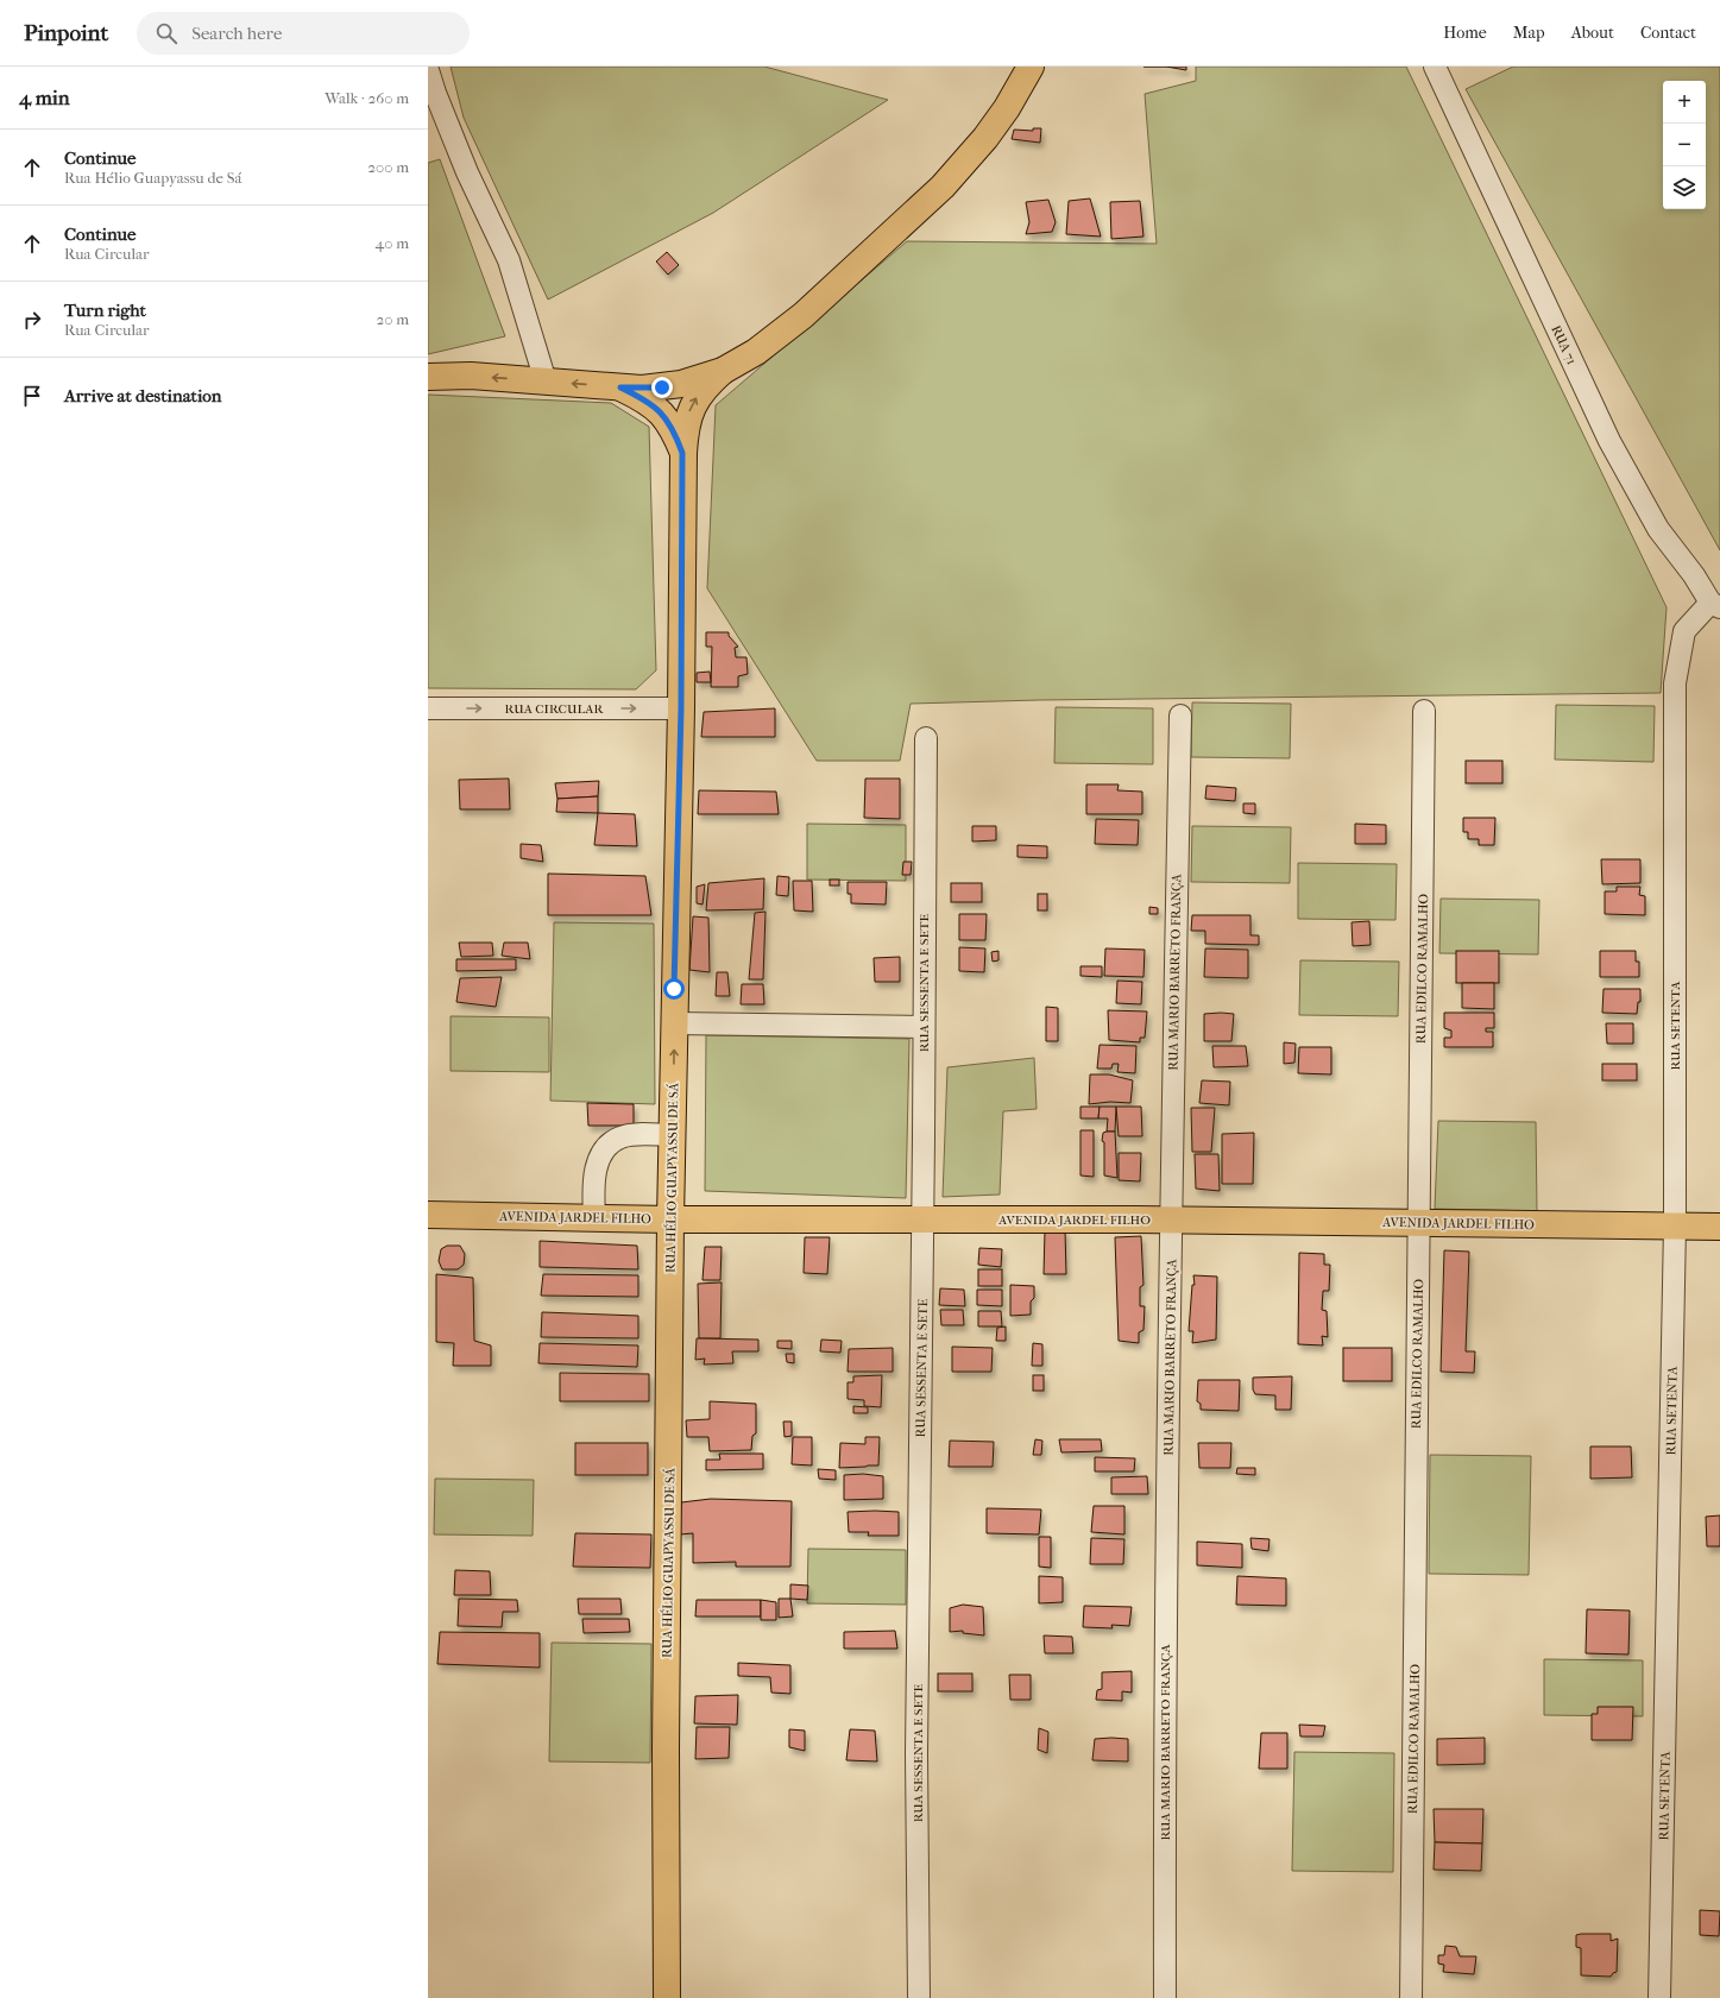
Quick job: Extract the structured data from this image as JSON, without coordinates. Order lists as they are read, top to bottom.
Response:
{
  "streets": {
    "main road": ["RUA HÉLIO GUAPYASSU DE SÁ", "AVENIDA JARDEL FILHO"],
    "street": [
      "RUA 71",
      "RUA CIRCULAR",
      "RUA EDILCO RAMALHO",
      "RUA MARIO BARRETO FRANÇA",
      "RUA SESSENTA E SETE",
      "RUA SETENTA"
    ]
  },
  "crossings": [
    ["RUA 71", "RUA SETENTA"],
    ["RUA CIRCULAR", "RUA HÉLIO GUAPYASSU DE SÁ"],
    ["RUA EDILCO RAMALHO", "AVENIDA JARDEL FILHO"],
    ["RUA MARIO BARRETO FRANÇA", "AVENIDA JARDEL FILHO"],
    ["RUA SESSENTA E SETE", "AVENIDA JARDEL FILHO"],
    ["RUA SETENTA", "AVENIDA JARDEL FILHO"],
    ["RUA HÉLIO GUAPYASSU DE SÁ", "AVENIDA JARDEL FILHO"]
  ],
  "one_way": ["RUA CIRCULAR"],
  "page": {
    "header": "Pinpoint",
    "search": "Search here",
    "nav": [
      "Home",
      "Map",
      "About",
      "Contact"
    ],
    "heading": ["4 min", "Walk · 260 m"],
    "map_buttons": ["+", "−"],
    "list": [
      ["Continue", "Rua Hélio Guapyassu de Sá", "200 m"],
      ["Continue", "Rua Circular", "40 m"],
      ["Turn right", "Rua Circular", "20 m"],
      "Arrive at destination"
    ]
  }
}
